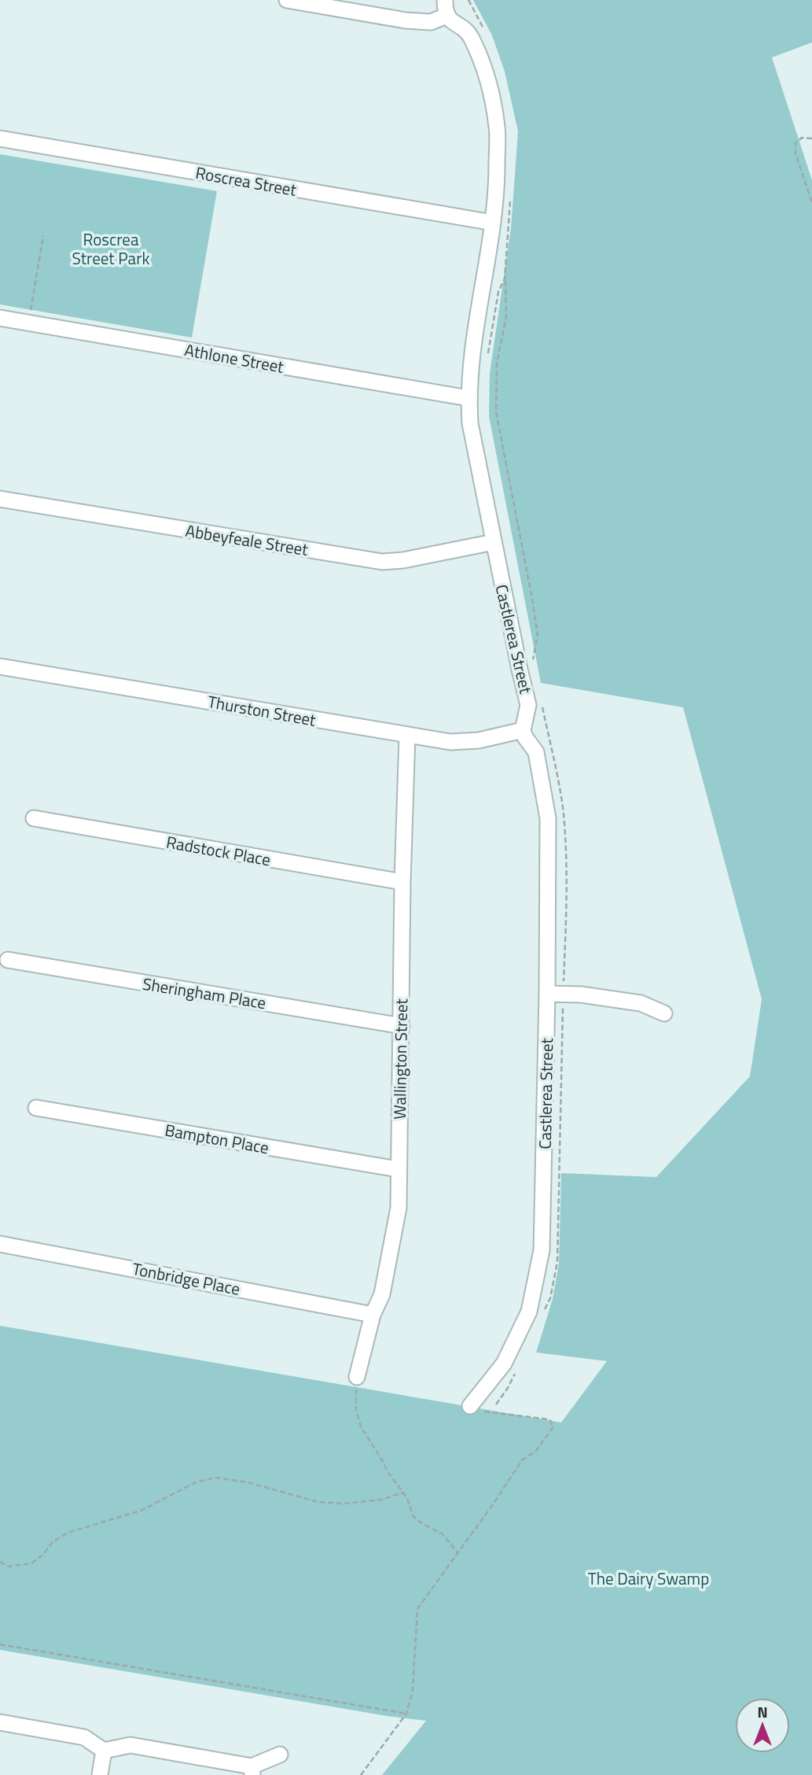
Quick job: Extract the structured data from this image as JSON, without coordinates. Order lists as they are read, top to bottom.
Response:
{
  "streets": {
    "street": [
      "Roscrea Street",
      "Athlone Street",
      "Abbeyfeale Street",
      "Castlerea Street",
      "Thurston Street",
      "Radstock Place",
      "Sheringham Place",
      "Wallington Street",
      "Bampton Place",
      "Tonbridge Place"
    ]
  },
  "crossings": [
    ["Roscrea Street", "Castlerea Street"],
    ["Athlone Street", "Castlerea Street"],
    ["Abbeyfeale Street", "Castlerea Street"],
    ["Castlerea Street", "Thurston Street"],
    ["Thurston Street", "Wallington Street"],
    ["Radstock Place", "Wallington Street"],
    ["Sheringham Place", "Wallington Street"],
    ["Wallington Street", "Bampton Place"],
    ["Wallington Street", "Tonbridge Place"]
  ],
  "parks": ["Roscrea Street Park", "The Dairy Swamp"],
  "north": "top"
}
